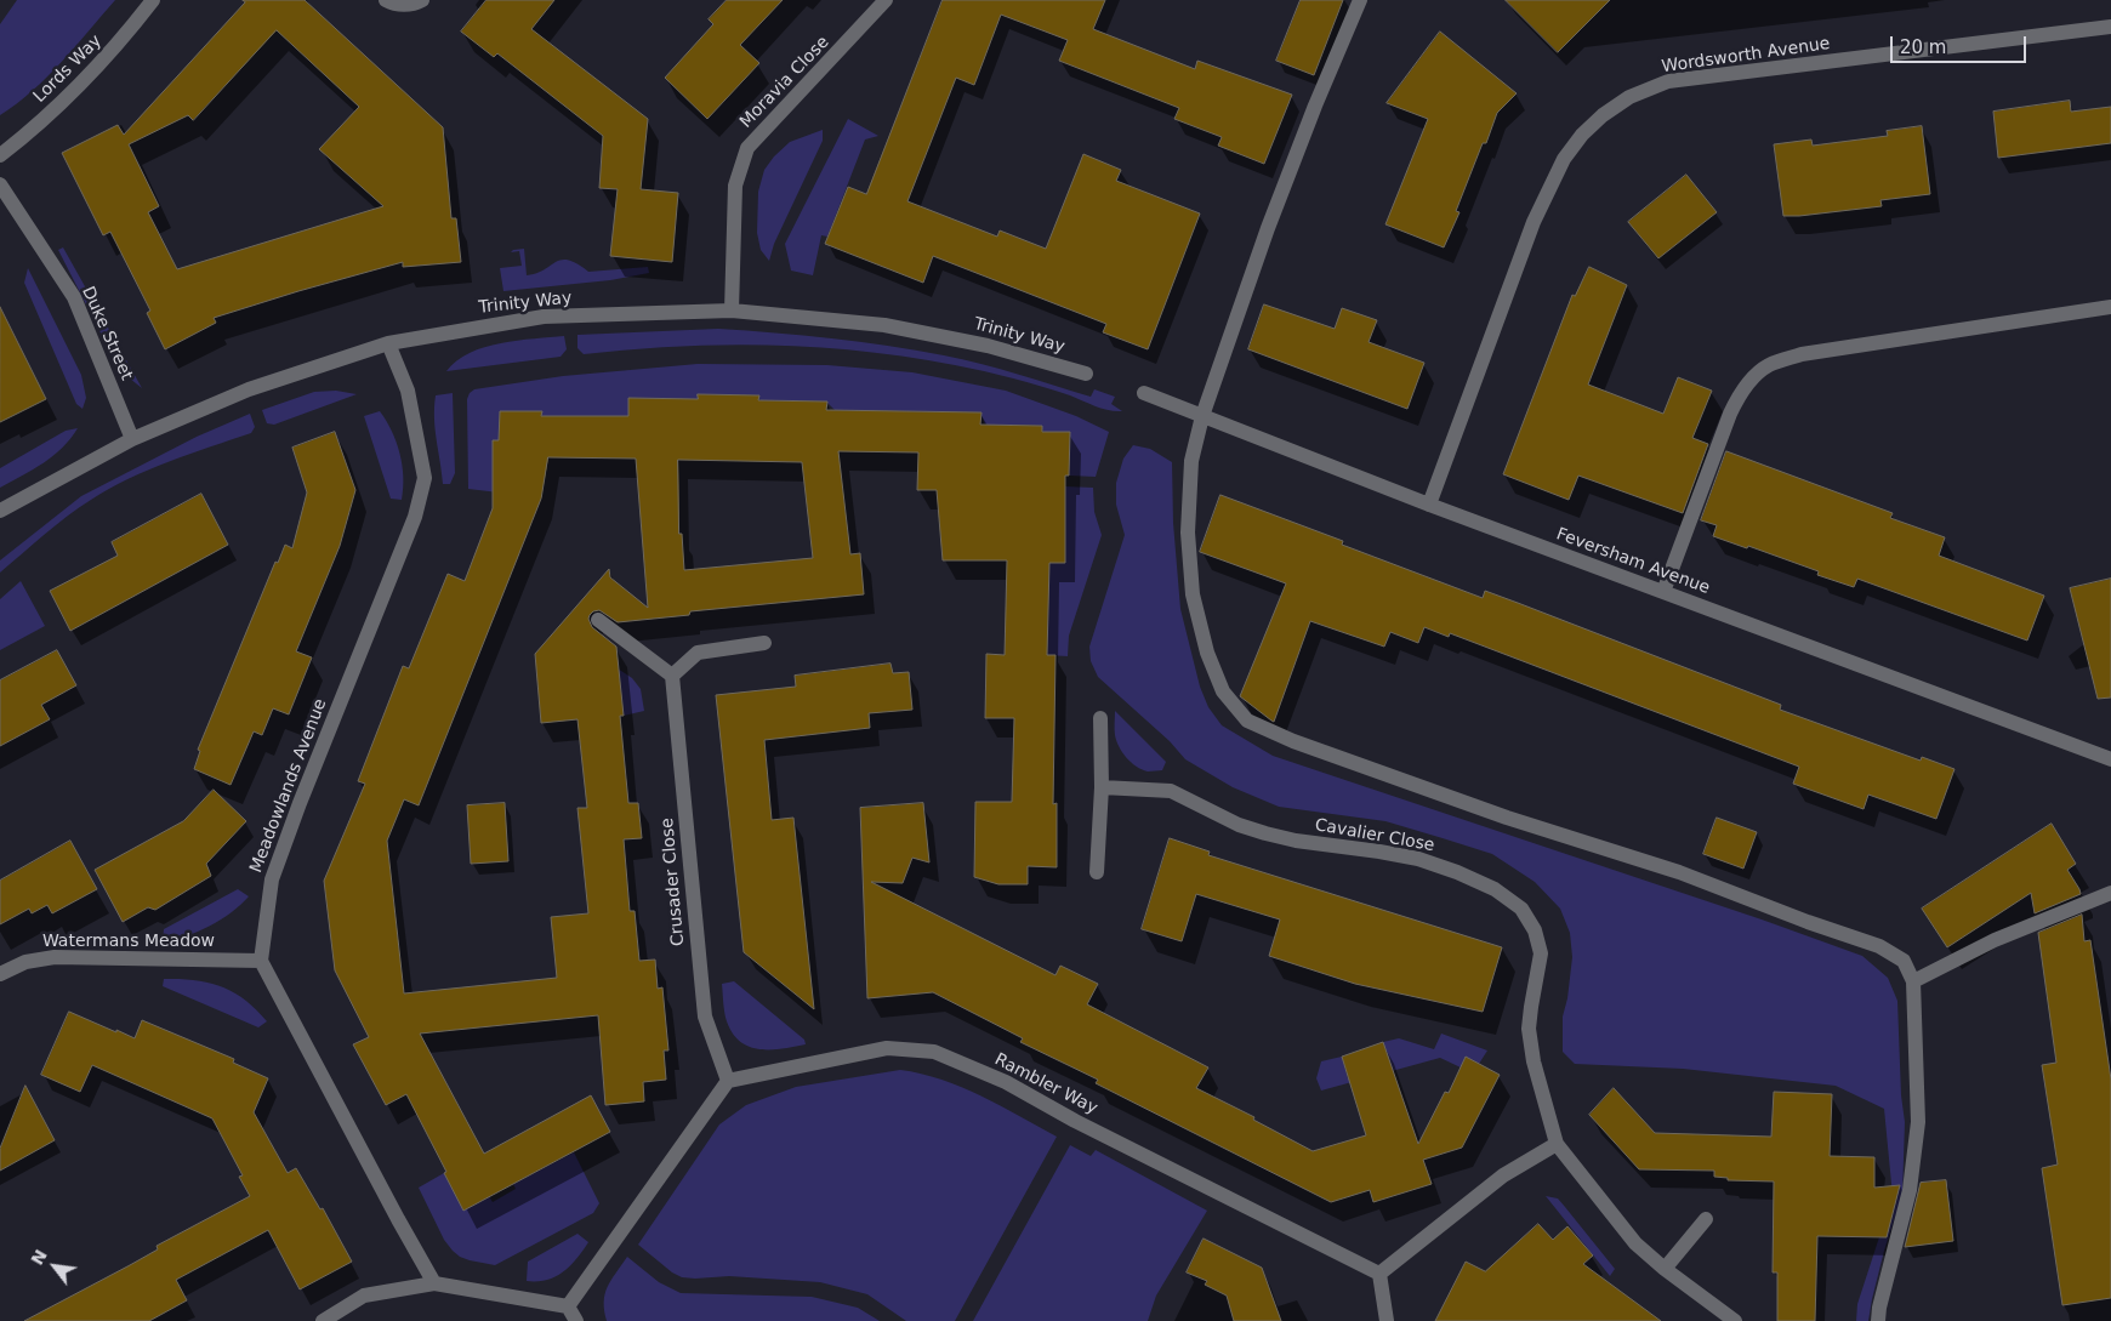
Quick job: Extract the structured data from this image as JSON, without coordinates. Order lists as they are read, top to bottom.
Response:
{
  "streets": {
    "street": [
      "Wordsworth Avenue",
      "Lords Way",
      "Moravia Close",
      "Trinity Way",
      "Duke Street",
      "Feversham Avenue",
      "Meadowlands Avenue",
      "Cavalier Close",
      "Crusader Close",
      "Watermans Meadow",
      "Rambler Way"
    ]
  },
  "crossings": [
    ["Wordsworth Avenue", "Feversham Avenue"],
    ["Moravia Close", "Trinity Way"],
    ["Trinity Way", "Duke Street"],
    ["Trinity Way", "Meadowlands Avenue"],
    ["Meadowlands Avenue", "Watermans Meadow"],
    ["Crusader Close", "Rambler Way"]
  ],
  "scale_bar": "20 m",
  "north": "top left"
}
